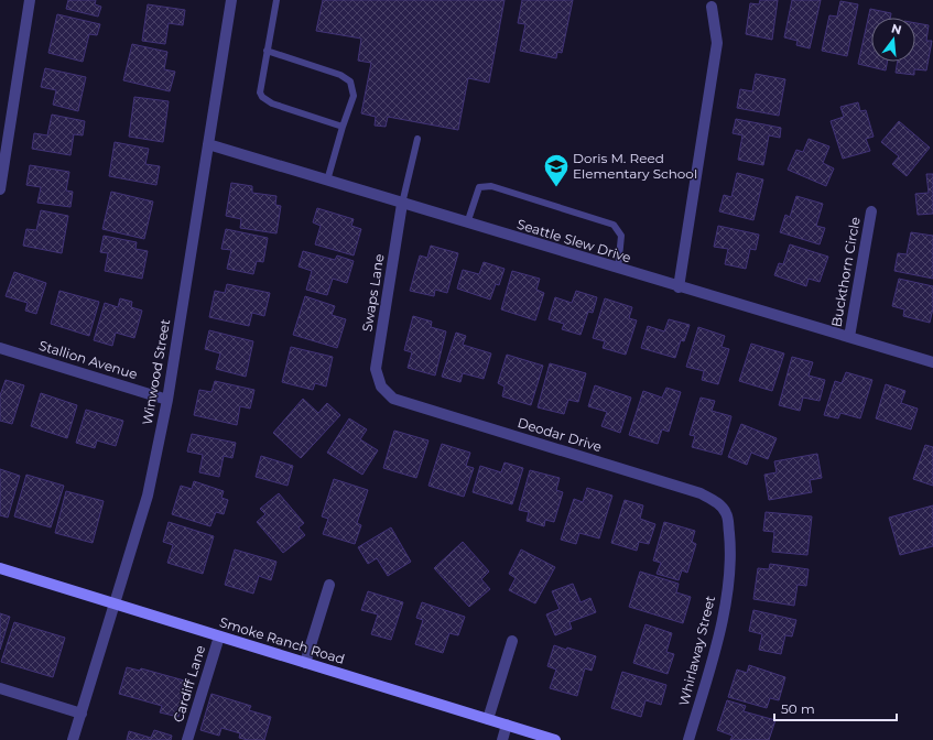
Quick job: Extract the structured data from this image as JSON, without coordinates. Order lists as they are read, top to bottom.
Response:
{
  "streets": {
    "main road": ["Smoke Ranch Road"],
    "street": [
      "Seattle Slew Drive",
      "Buckthorn Circle",
      "Swaps Lane",
      "Stallion Avenue",
      "Winwood Street",
      "Deodar Drive",
      "Whirlaway Street",
      "Cardiff Lane"
    ]
  },
  "crossings": [
    ["Seattle Slew Drive", "Buckthorn Circle"],
    ["Seattle Slew Drive", "Swaps Lane"],
    ["Seattle Slew Drive", "Winwood Street"],
    ["Swaps Lane", "Deodar Drive"],
    ["Stallion Avenue", "Winwood Street"],
    ["Winwood Street", "Smoke Ranch Road"],
    ["Deodar Drive", "Whirlaway Street"],
    ["Smoke Ranch Road", "Cardiff Lane"]
  ],
  "places": {
    "school or university": ["Doris M. Reed Elementary School"]
  },
  "scale_bar": "50 m",
  "north": "top"
}
